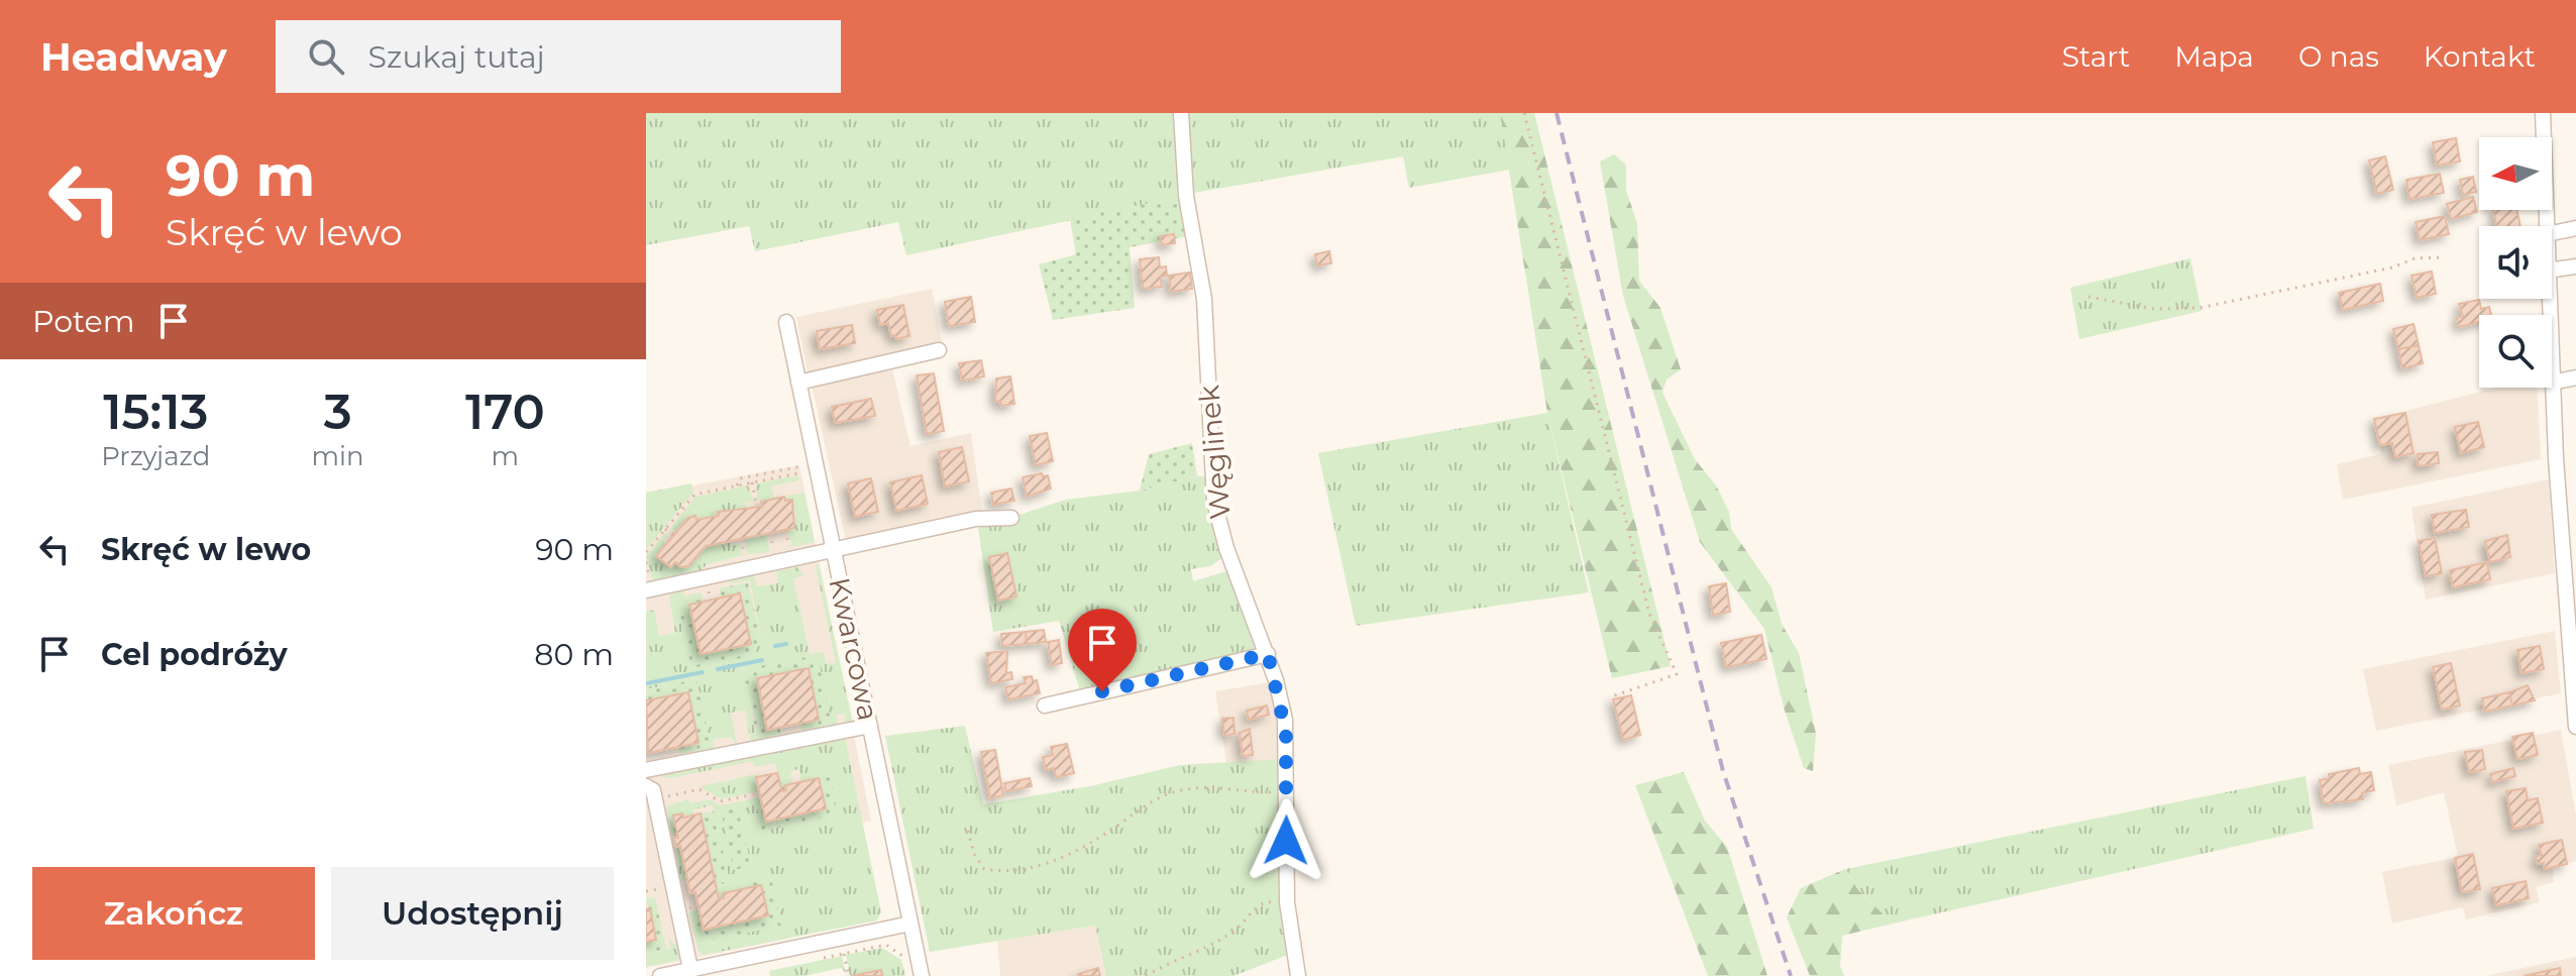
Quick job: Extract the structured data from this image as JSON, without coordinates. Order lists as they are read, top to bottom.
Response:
{
  "streets": {
    "street": ["Węglinek", "Kwarcowa"]
  },
  "north": "left",
  "page": {
    "header": "Headway",
    "search": "Szukaj tutaj",
    "nav": [
      "Start",
      "Mapa",
      "O nas",
      "Kontakt"
    ],
    "turn": ["90 m", "Skręć w lewo"],
    "then": "Potem",
    "eta": [
      "15:13",
      "Przyjazd",
      "3",
      "min",
      "170",
      "m"
    ],
    "list": [
      {
        "name": "Skręć w lewo",
        "value": "90 m"
      },
      {
        "name": "Cel podróży",
        "value": "80 m"
      }
    ],
    "buttons": ["Zakończ", "Udostępnij"]
  }
}
